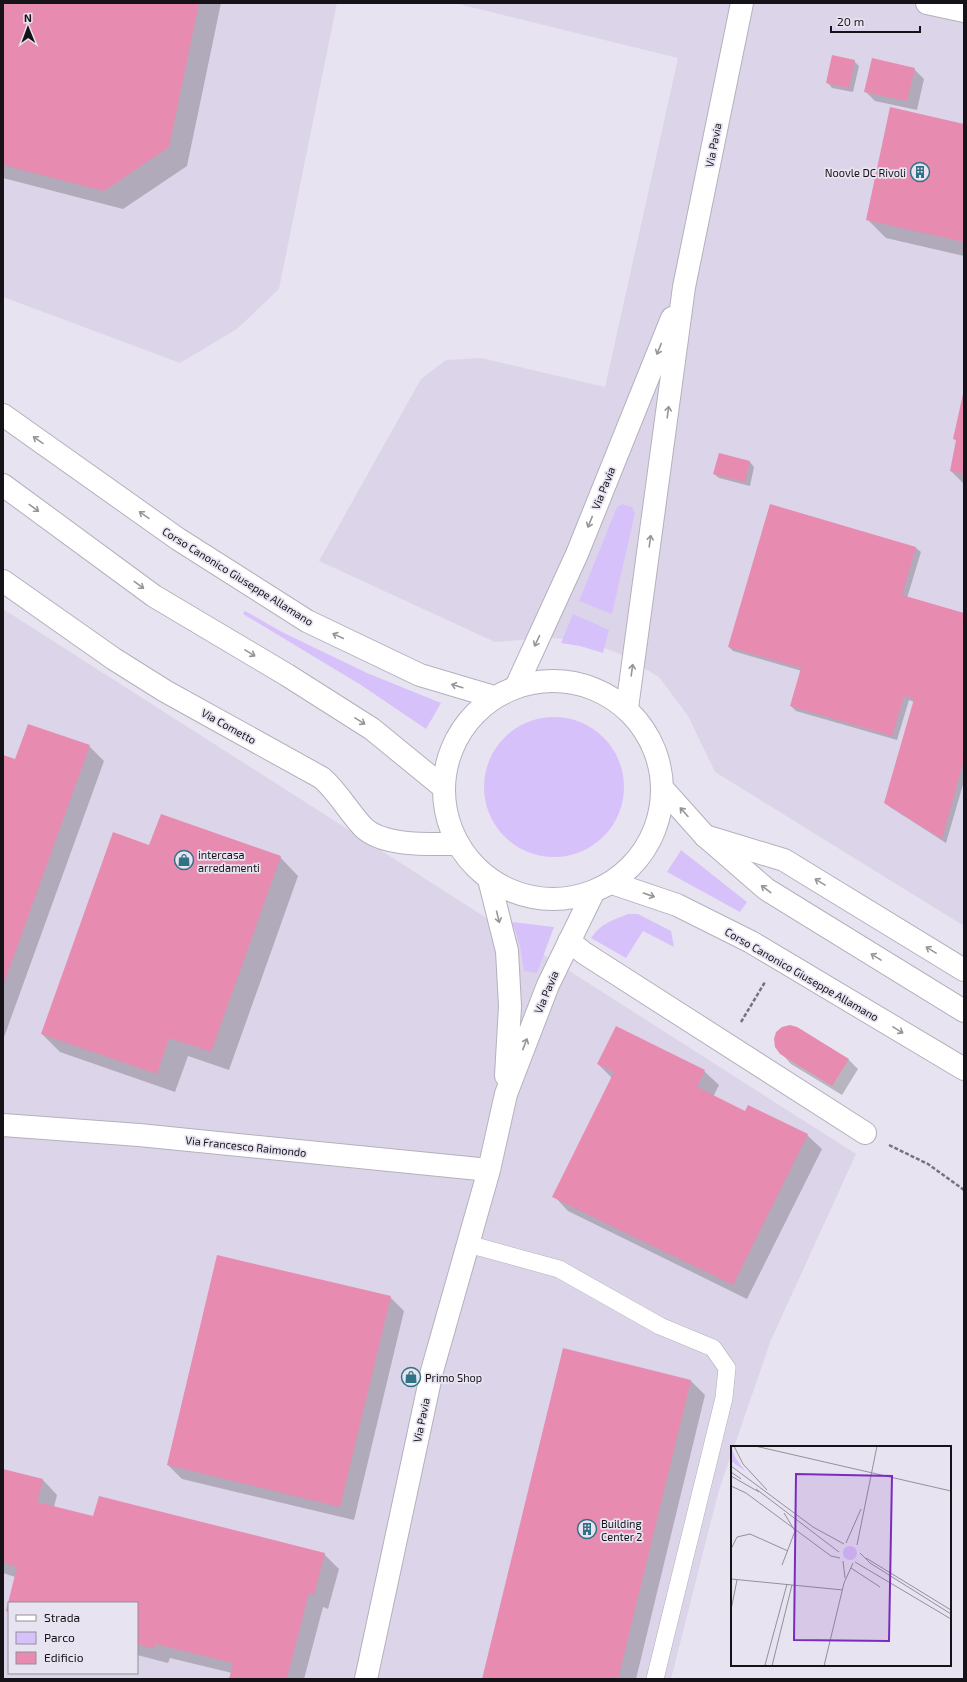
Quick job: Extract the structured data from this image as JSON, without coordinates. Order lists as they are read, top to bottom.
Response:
{
  "streets": {
    "street": [
      "Via Pavia",
      "Corso Canonico Giuseppe Allamano",
      "Via Cometto",
      "Via Francesco Raimondo"
    ]
  },
  "crossings": [
    ["Via Pavia", "Corso Canonico Giuseppe Allamano"],
    ["Via Pavia", "Via Francesco Raimondo"]
  ],
  "places": {
    "building": ["Noovle DC Rivoli", "Building Center 2"],
    "shop": ["intercasa arredamenti", "Primo Shop"]
  },
  "legend": ["Strada", "Parco", "Edificio"],
  "scale_bar": "20 m",
  "north": "top"
}
